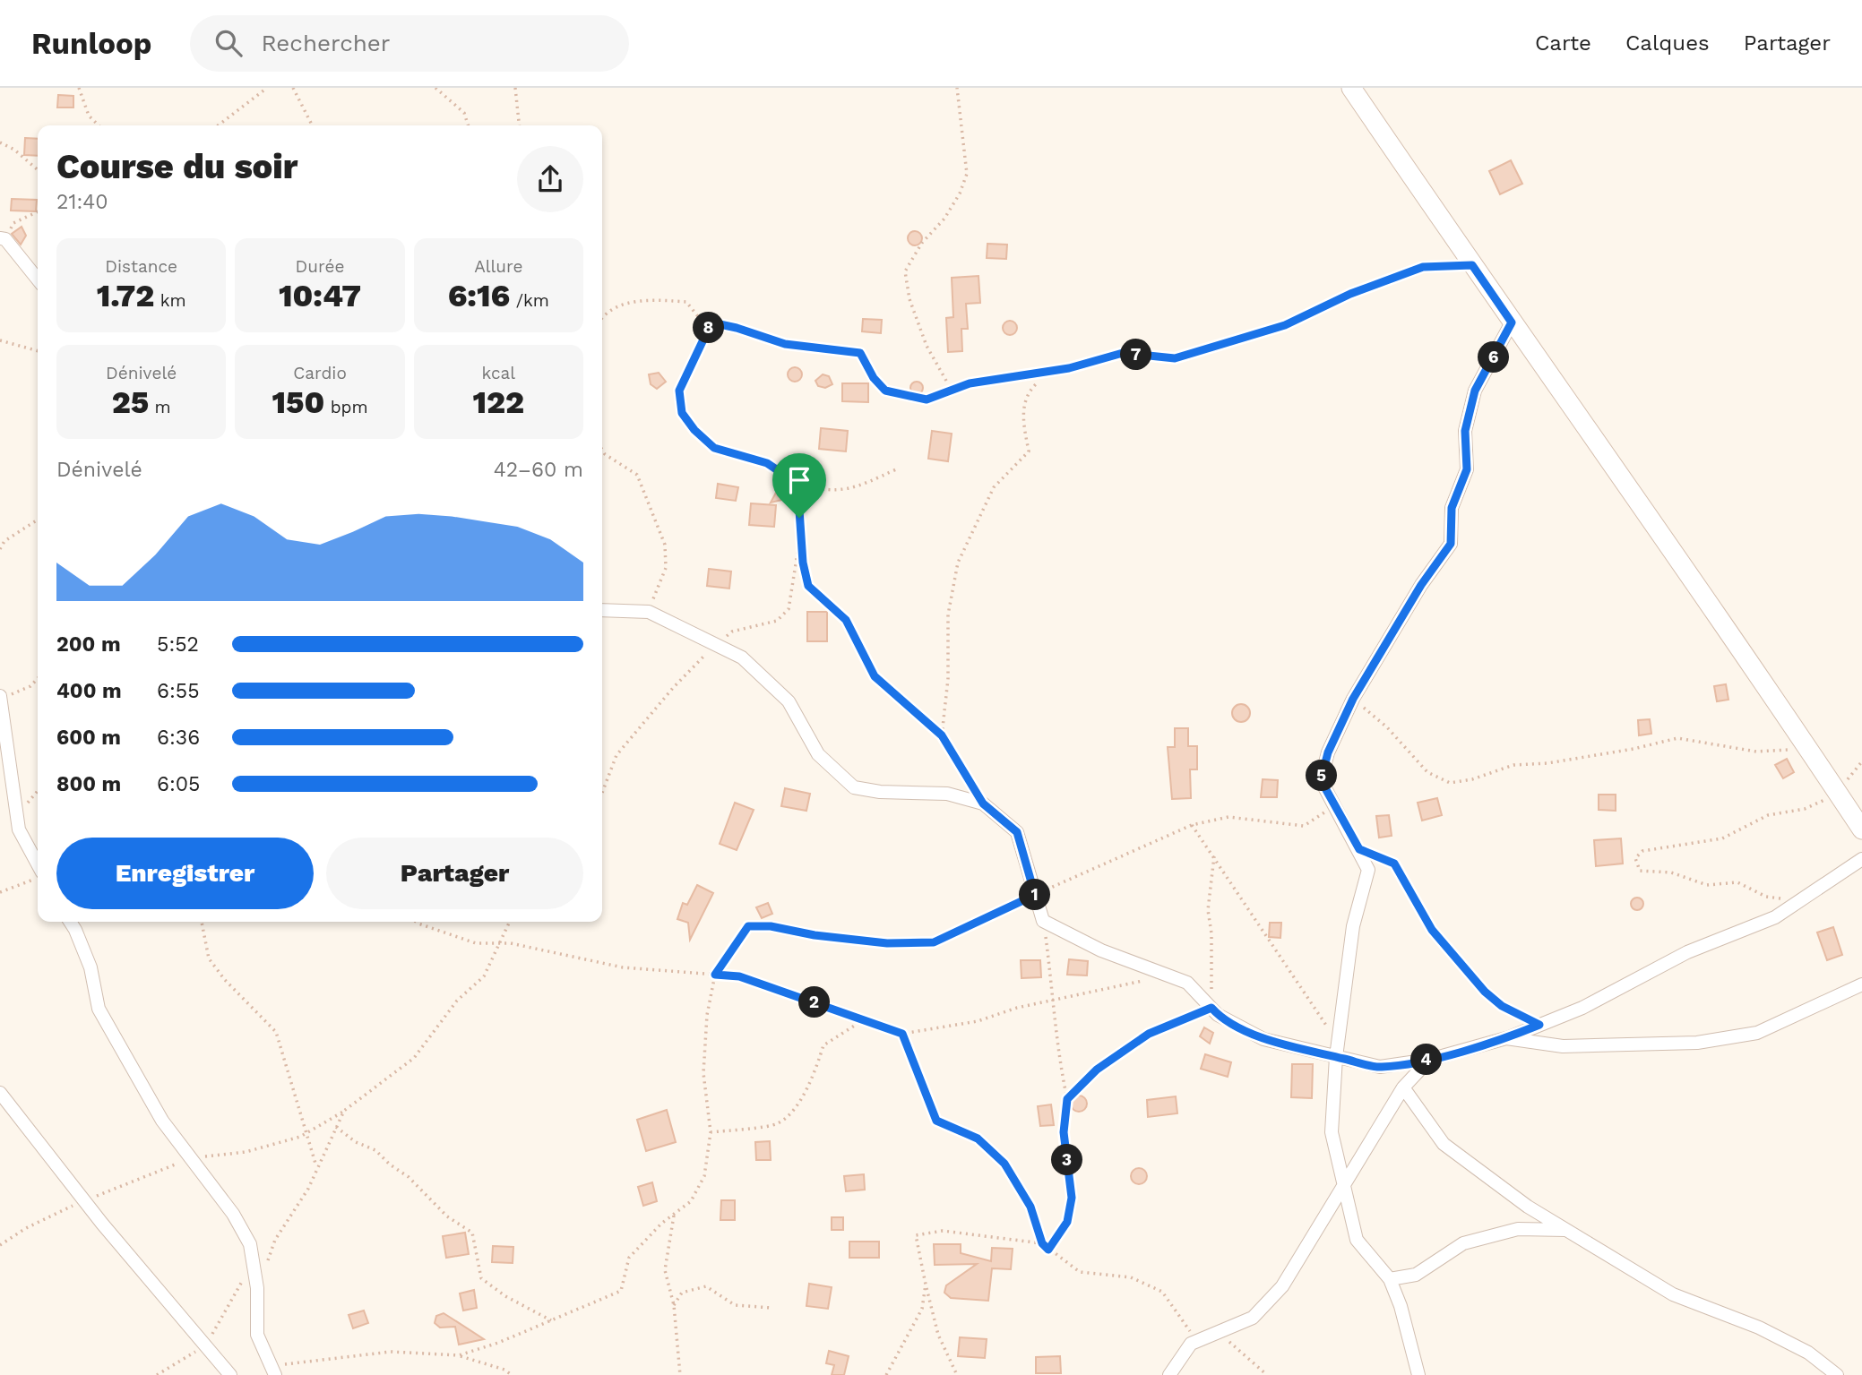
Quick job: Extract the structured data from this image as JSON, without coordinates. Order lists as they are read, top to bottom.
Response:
{
  "page": {
    "header": "Runloop",
    "search": "Rechercher",
    "nav": ["Carte", "Calques", "Partager"],
    "heading": ["Course du soir", "21:40"],
    "stats": [
      ["Distance", "1.72 km"],
      ["Durée", "10:47"],
      ["Allure", "6:16 /km"],
      ["Dénivelé", "25 m"],
      ["Cardio", "150 bpm"],
      ["kcal", "122"]
    ],
    "pins": [
      "8",
      "7",
      "6",
      "5",
      "1",
      "2",
      "4",
      "3"
    ],
    "chart": ["Dénivelé", "42–60 m"],
    "list": [
      {
        "name": "200 m",
        "note": "5:52"
      },
      {
        "name": "400 m",
        "note": "6:55"
      },
      {
        "name": "600 m",
        "note": "6:36"
      },
      {
        "name": "800 m",
        "note": "6:05"
      }
    ],
    "buttons": ["Enregistrer", "Partager"]
  }
}
